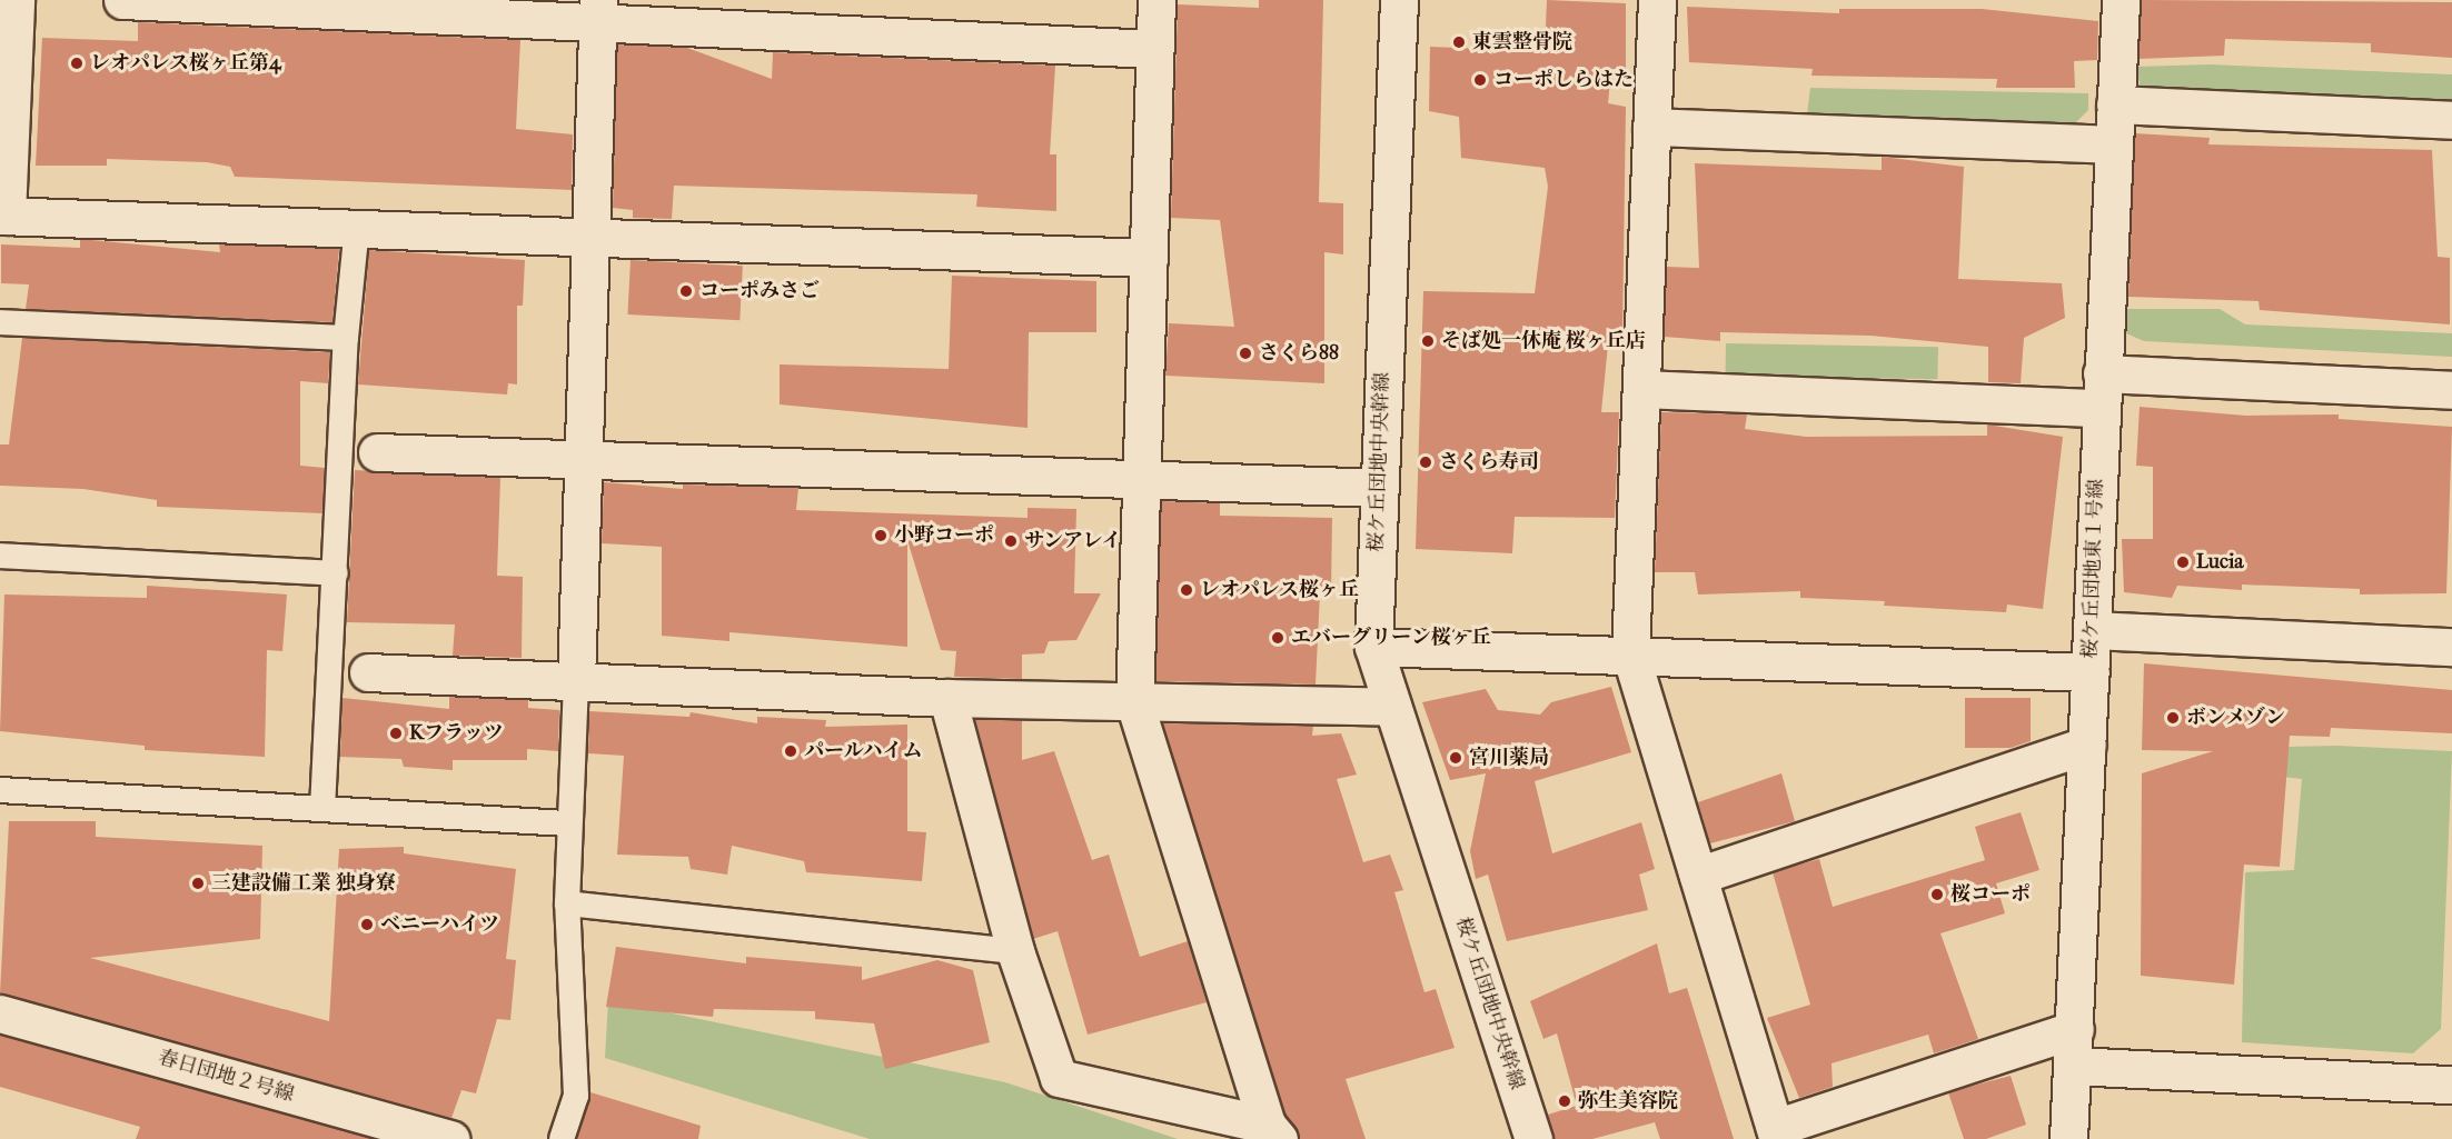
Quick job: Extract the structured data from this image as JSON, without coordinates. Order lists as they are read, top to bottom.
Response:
{
  "streets": {
    "street": ["桜ケ丘団地中央幹線", "桜ケ丘団地東１号線", "春日団地２号線"]
  },
  "places": [
    "東雲整骨院",
    "レオパレス桜ヶ丘第4",
    "コーポしらはた",
    "コーポみさご",
    "そば処一休庵 桜ヶ丘店",
    "さくら88",
    "さくら寿司",
    "小野コーポ",
    "サンアレイ",
    "Lucia",
    "レオパレス桜ヶ丘",
    "エバーグリーン桜ヶ丘",
    "ボンメゾン",
    "Kフラッツ",
    "パールハイム",
    "宮川薬局",
    "三建設備工業 独身寮",
    "桜コーポ",
    "ベニーハイツ",
    "弥生美容院"
  ]
}
